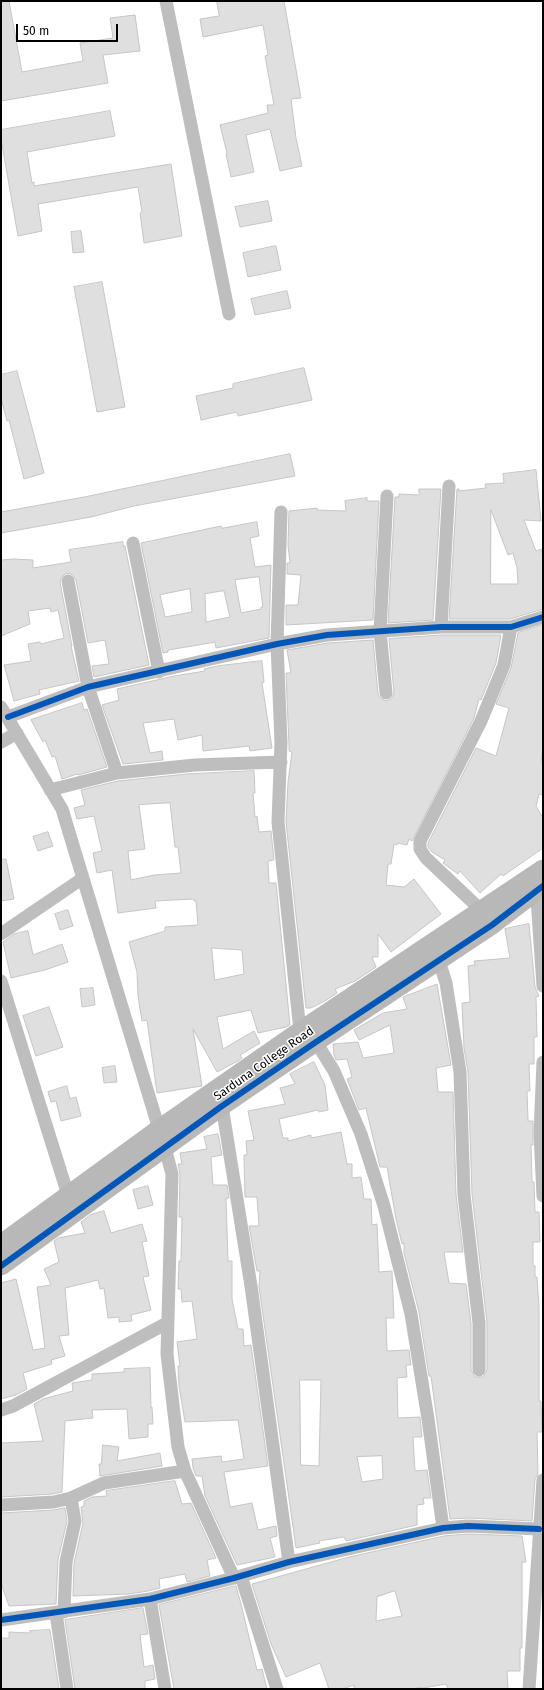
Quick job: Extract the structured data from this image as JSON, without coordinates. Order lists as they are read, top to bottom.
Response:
{
  "streets": {
    "street": ["Sarduna College Road"]
  },
  "scale_bar": "50 m"
}
